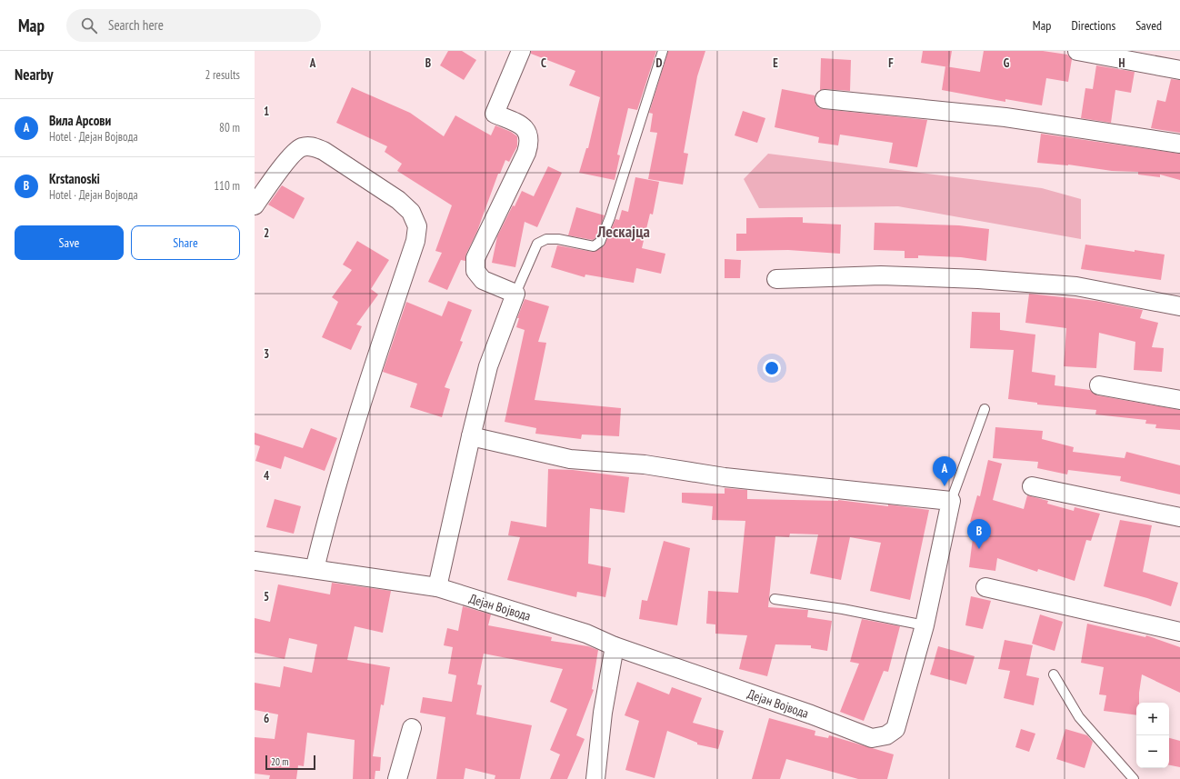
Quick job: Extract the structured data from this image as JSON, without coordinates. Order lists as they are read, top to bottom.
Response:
{
  "streets": {
    "street": ["Дејан Војвода"]
  },
  "districts": ["Лескајца"],
  "scale_bar": "20 m",
  "page": {
    "header": "Map",
    "search": "Search here",
    "nav": ["Map", "Directions", "Saved"],
    "heading": ["Nearby", "2 results"],
    "list": [
      {
        "mark": "A",
        "name": "Вила Арсови",
        "note": "Hotel · Дејан Војвода",
        "value": "80 m"
      },
      {
        "mark": "B",
        "name": "Krstanoski",
        "note": "Hotel · Дејан Војвода",
        "value": "110 m"
      }
    ],
    "buttons": ["Save", "Share"],
    "pins": ["A", "B"],
    "map_buttons": ["+", "−"],
    "scale": "20 m"
  },
  "grid": {
    "columns": [
      "A",
      "B",
      "C",
      "D",
      "E",
      "F",
      "G",
      "H"
    ],
    "rows": [
      "1",
      "2",
      "3",
      "4",
      "5",
      "6"
    ]
  }
}
